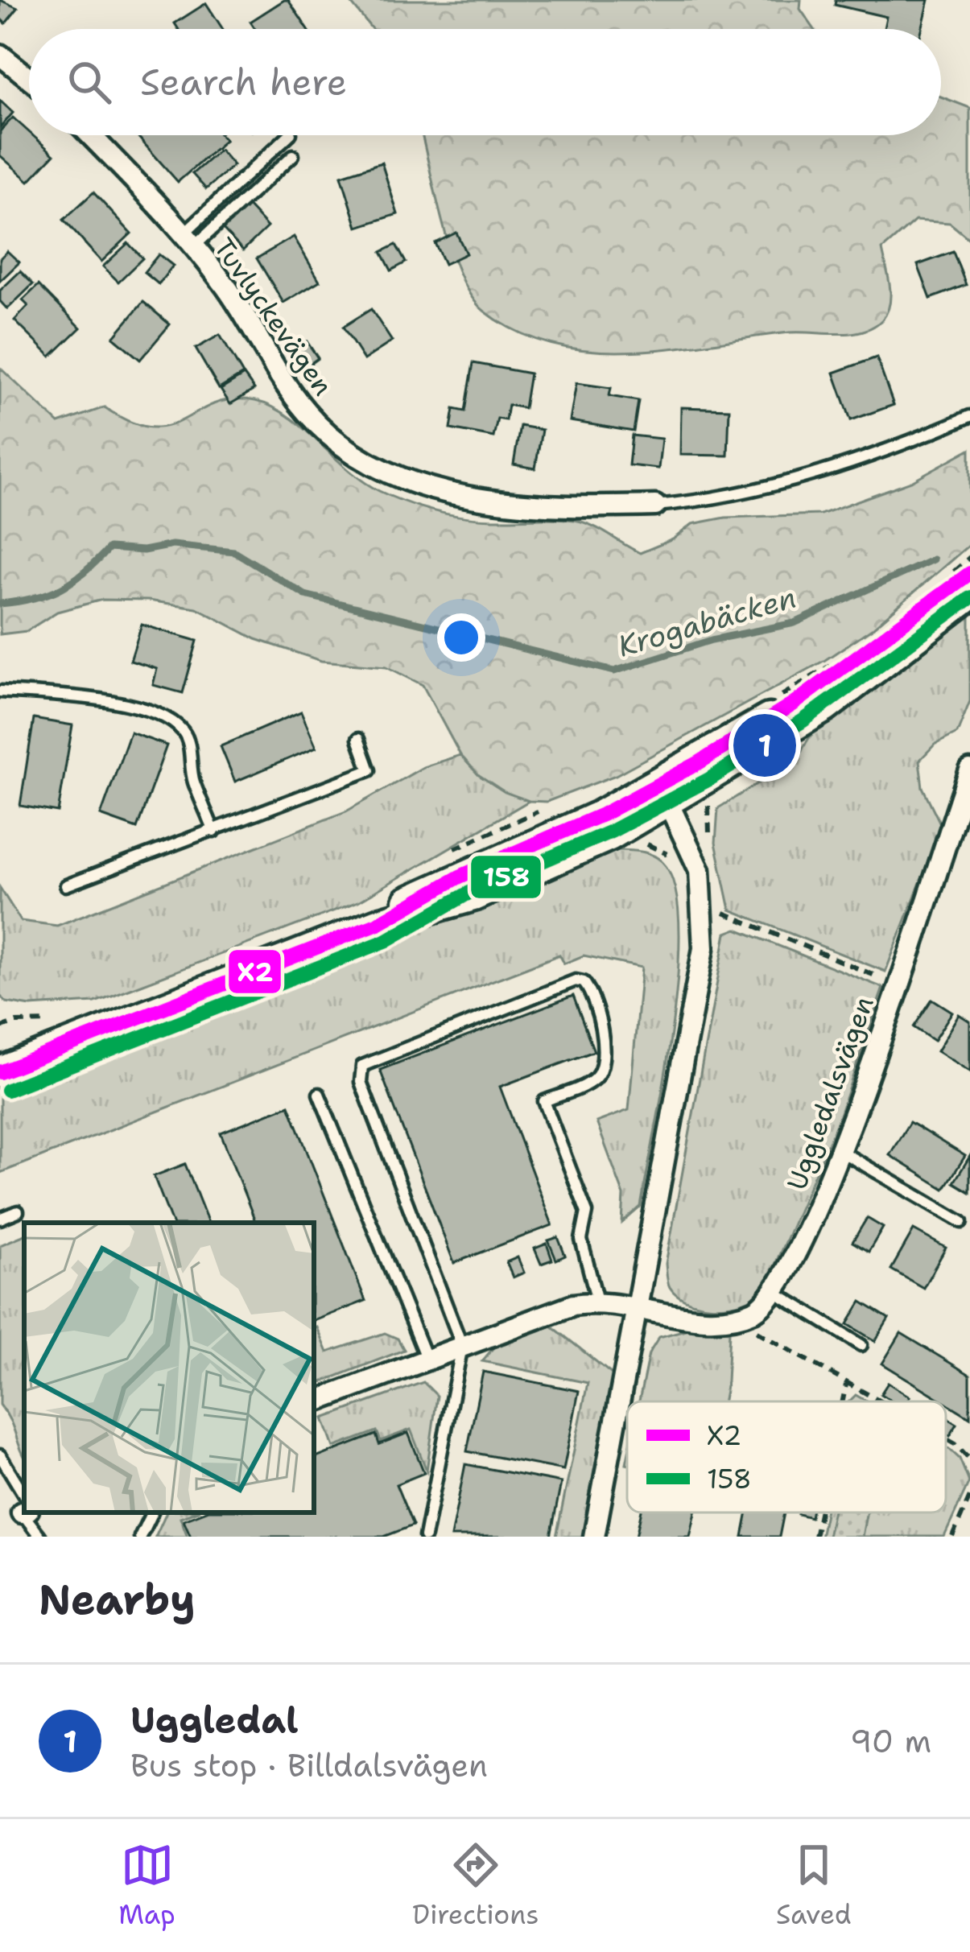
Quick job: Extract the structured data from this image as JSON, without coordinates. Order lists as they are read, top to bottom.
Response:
{
  "streets": {
    "street": ["Tuvlyckevägen", "Uggledalsvägen"]
  },
  "water": ["Krogabäcken"],
  "lines": ["transit line X2", "transit line 158"],
  "legend": ["X2", "158"],
  "page": {
    "search": "Search here",
    "pins": "1",
    "heading": "Nearby",
    "list": [
      {
        "mark": "1",
        "name": "Uggledal",
        "note": "Bus stop · Billdalsvägen",
        "value": "90 m"
      }
    ],
    "nav": ["Map", "Directions", "Saved"]
  }
}
